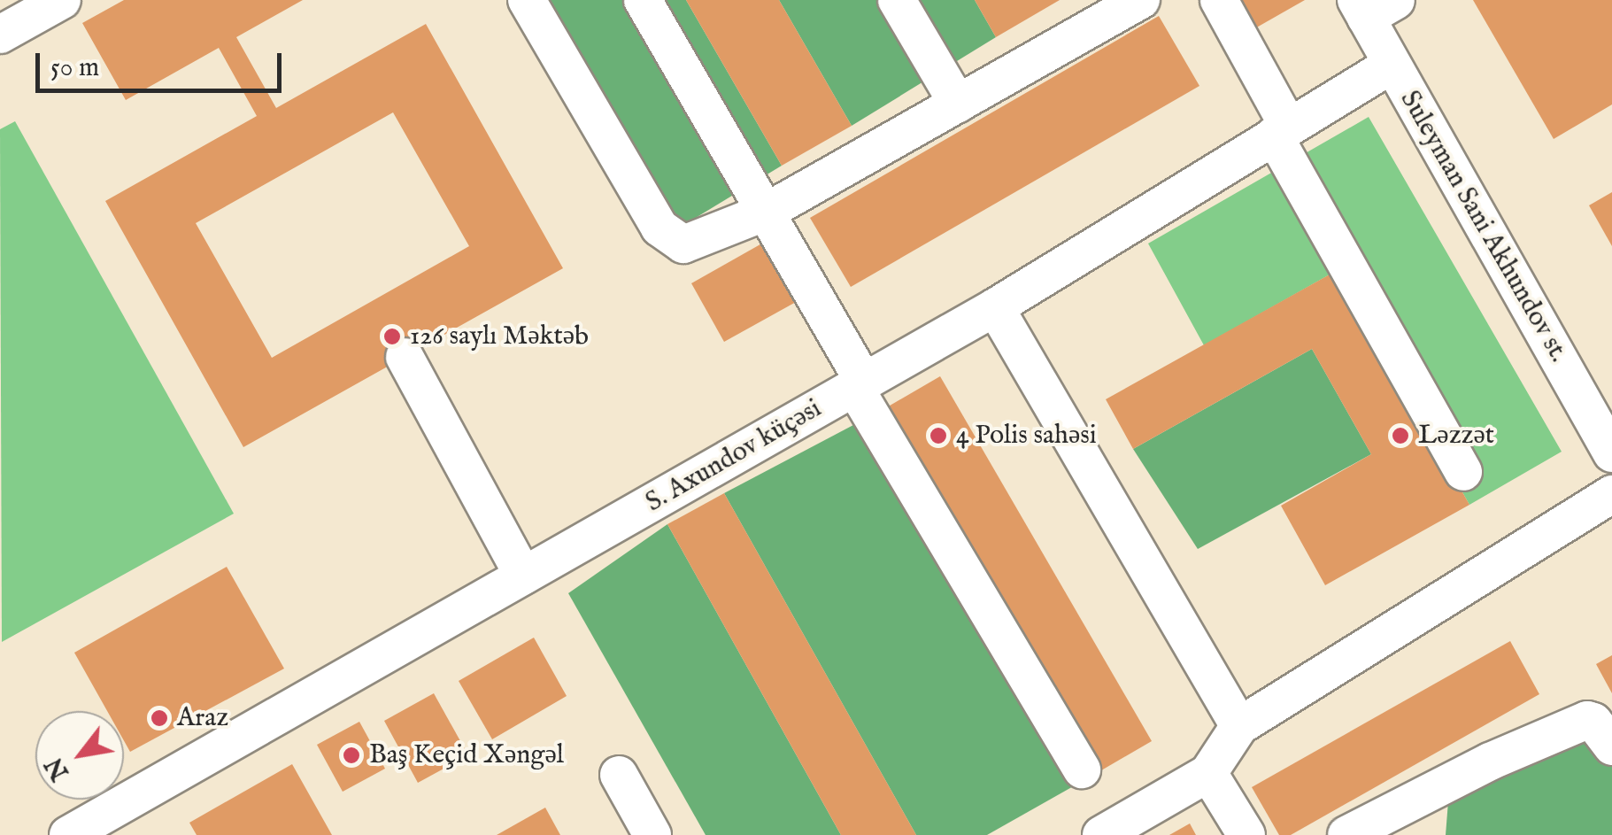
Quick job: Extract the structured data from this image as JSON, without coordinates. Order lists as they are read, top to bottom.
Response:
{
  "streets": {
    "street": ["Suleyman Sani Akhundov st.", "S. Axundov küçəsi"]
  },
  "crossings": [
    ["Suleyman Sani Akhundov st.", "S. Axundov küçəsi"]
  ],
  "places": [
    "126 saylı Məktəb",
    "4 Polis sahəsi",
    "Ləzzət",
    "Araz",
    "Baş Keçid Xəngəl"
  ],
  "scale_bar": "50 m",
  "north": "bottom left"
}
